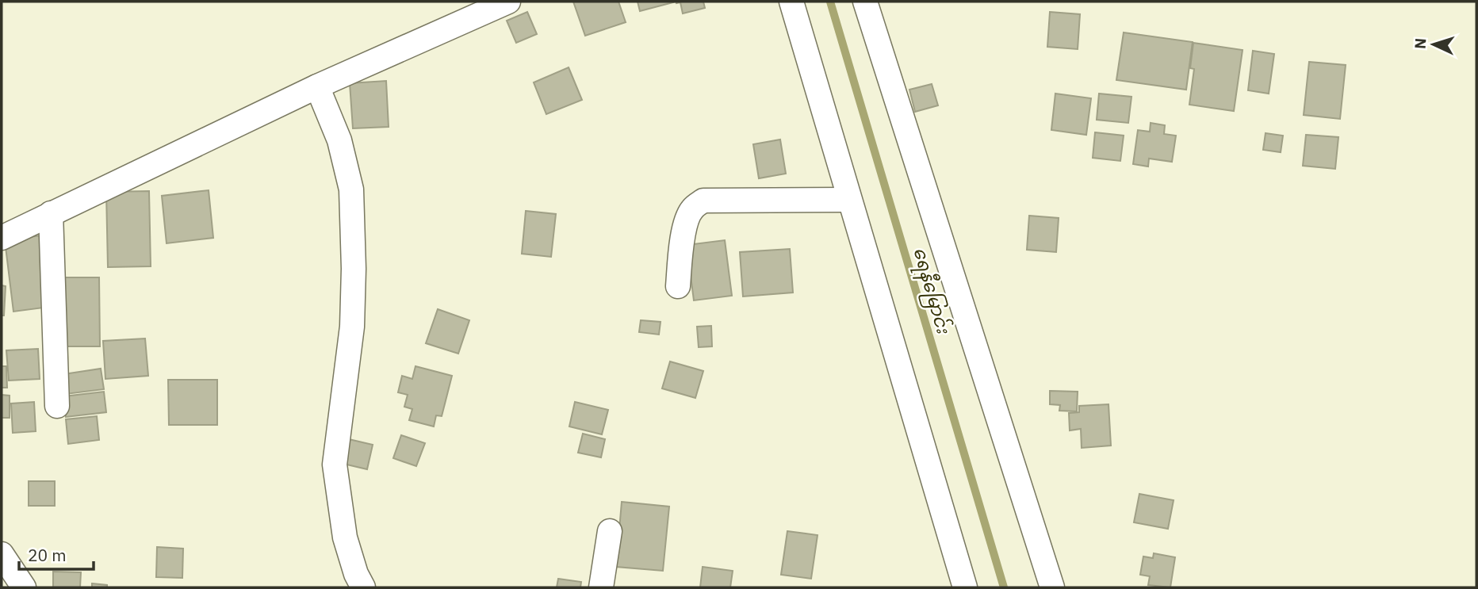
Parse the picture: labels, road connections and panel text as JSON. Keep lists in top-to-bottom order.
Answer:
{
  "water": ["ရေနီမြောင်း"],
  "scale_bar": "20 m",
  "north": "left"
}
